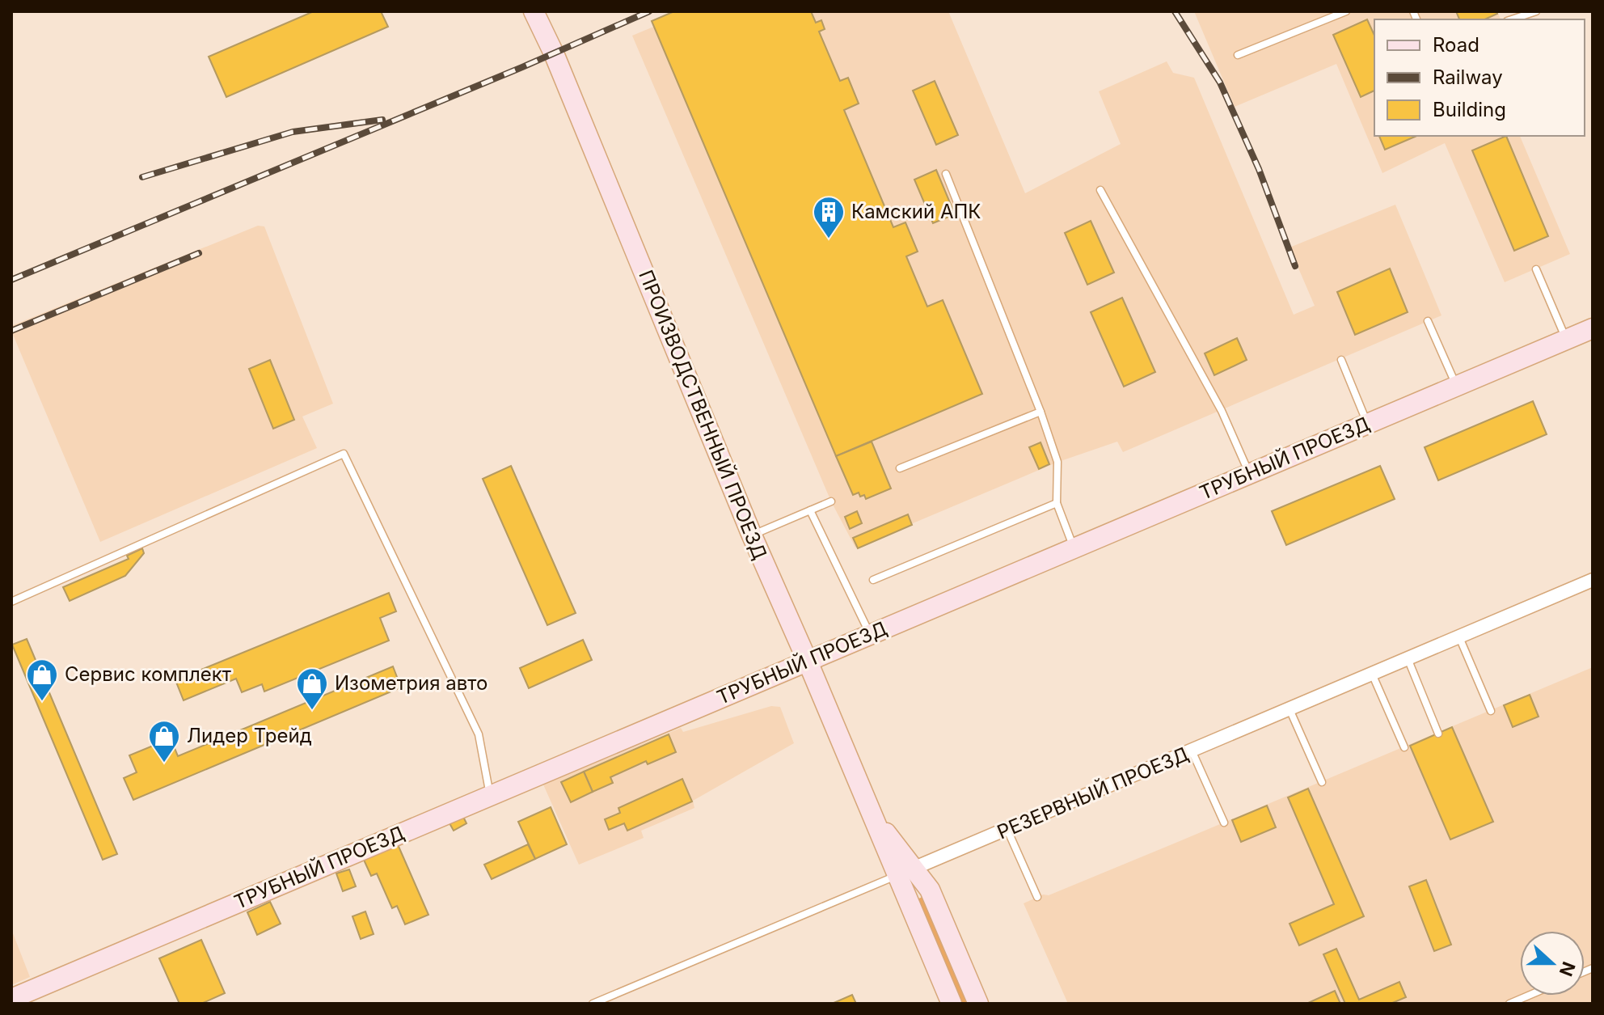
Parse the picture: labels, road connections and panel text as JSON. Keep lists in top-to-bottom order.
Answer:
{
  "streets": {
    "street": ["ПРОИЗВОДСТВЕННЫЙ ПРОЕЗД", "ТРУБНЫЙ ПРОЕЗД", "РЕЗЕРВНЫЙ ПРОЕЗД"]
  },
  "crossings": [
    ["ПРОИЗВОДСТВЕННЫЙ ПРОЕЗД", "ТРУБНЫЙ ПРОЕЗД"],
    ["ПРОИЗВОДСТВЕННЫЙ ПРОЕЗД", "РЕЗЕРВНЫЙ ПРОЕЗД"]
  ],
  "places": {
    "building": ["Камский АПК"],
    "shop": ["Сервис комплект", "Изометрия авто", "Лидер Трейд"]
  },
  "legend": ["Road", "Railway", "Building"],
  "north": "right"
}
